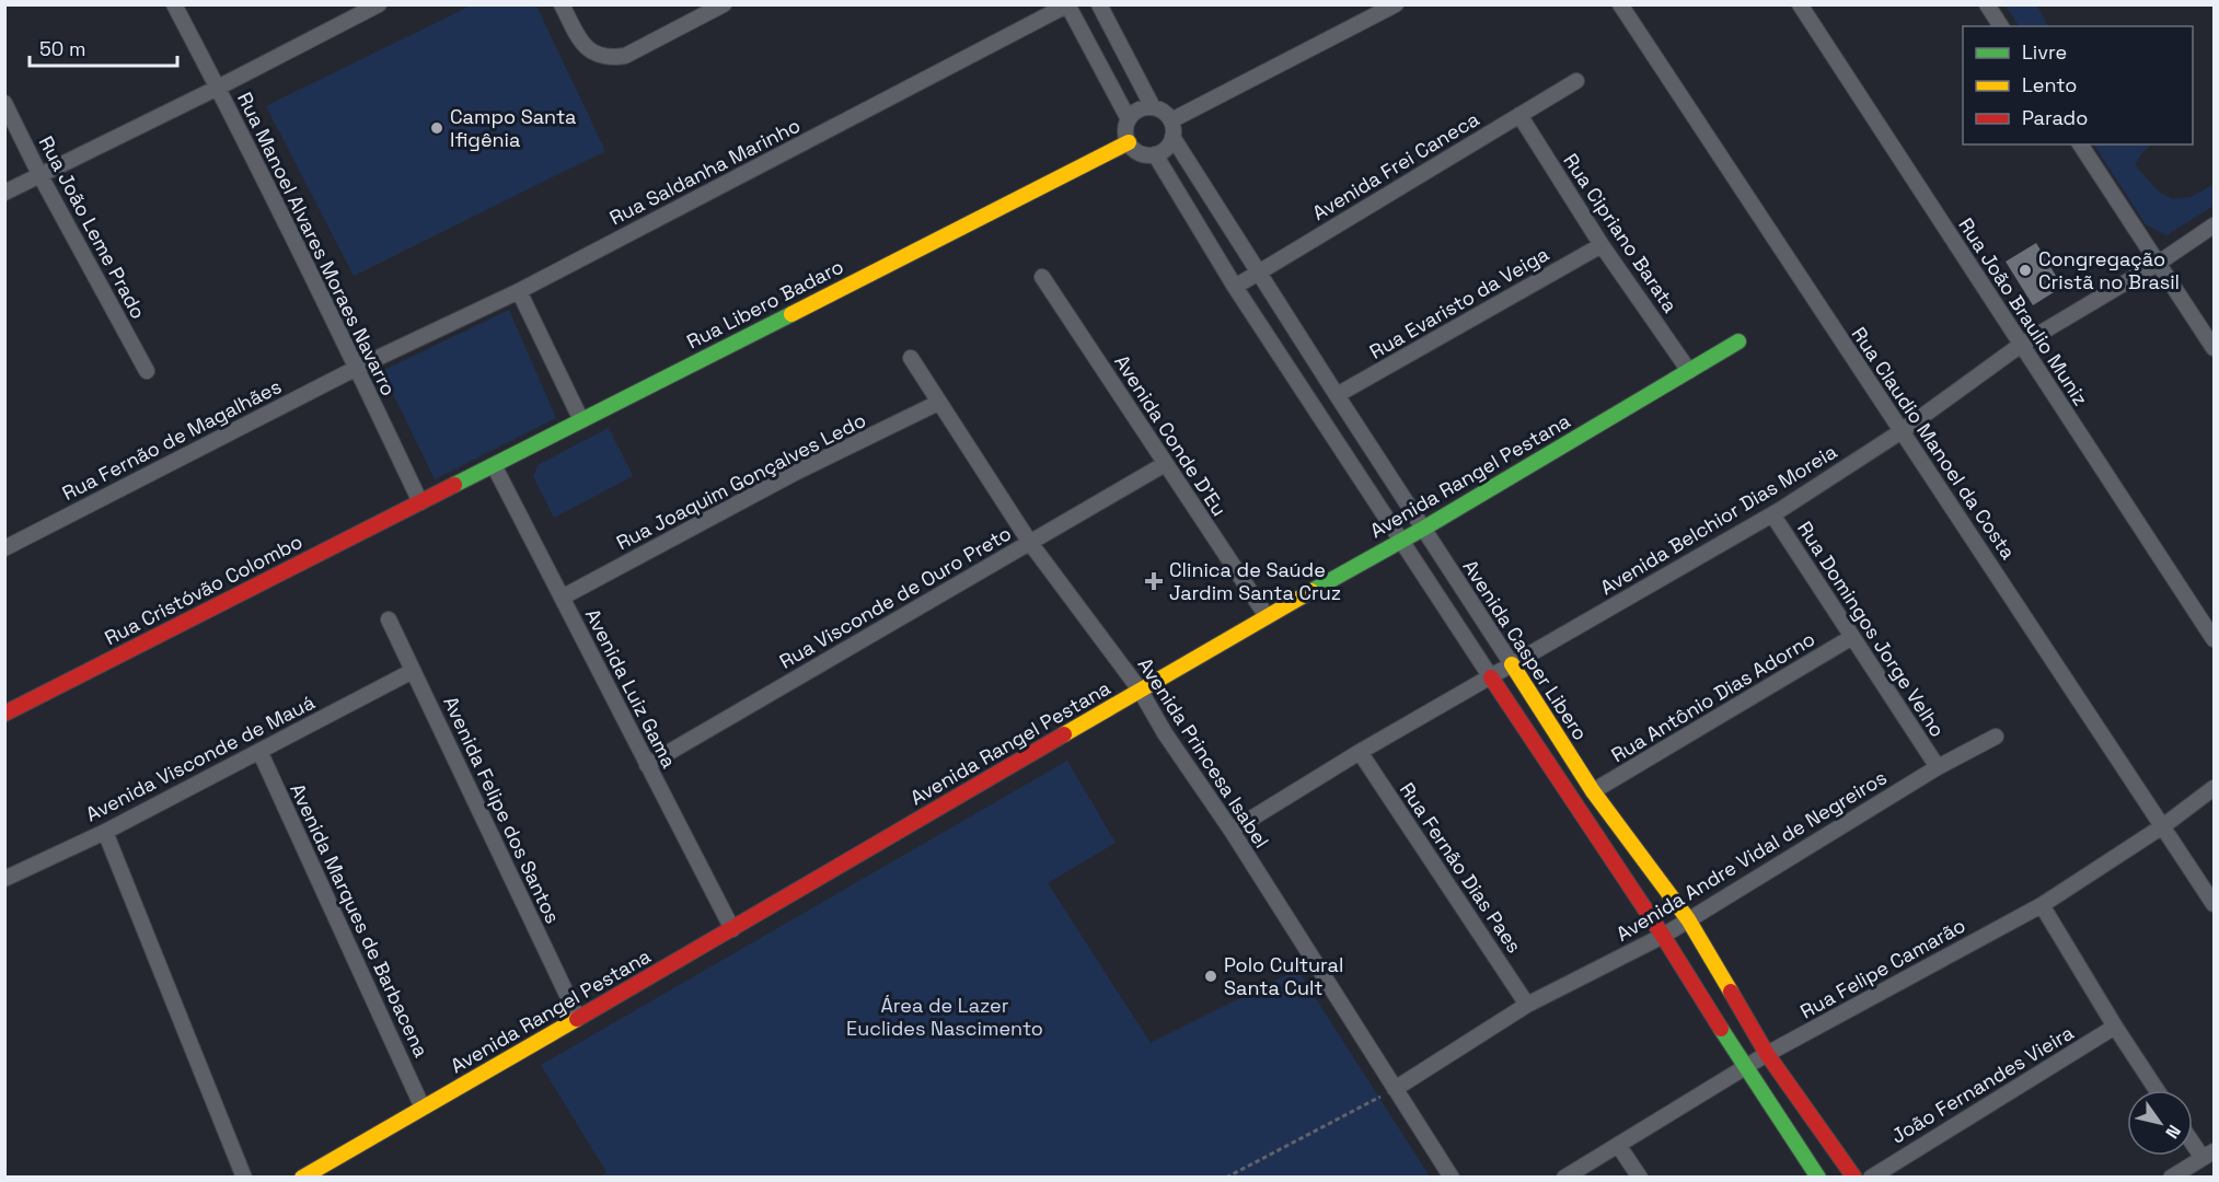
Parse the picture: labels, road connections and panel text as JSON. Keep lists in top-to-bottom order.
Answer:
{
  "streets": {
    "street": [
      "Avenida Frei Caneca",
      "Rua Saldanha Marinho",
      "Rua João Leme Prado",
      "Rua Cipriano Barata",
      "Rua Manoel Alvares Moraes Navarro",
      "Rua Evaristo da Veiga",
      "Rua Libero Badaro",
      "Rua João Braulio Muniz",
      "Avenida Conde D'Eu",
      "Rua Fernão de Magalhães",
      "Rua Claudio Manoel da Costa",
      "Avenida Rangel Pestana",
      "Rua Joaquim Gonçalves Ledo",
      "Avenida Belchior Dias Moreia",
      "Rua Cristóvão Colombo",
      "Rua Visconde de Ouro Preto",
      "Rua Domingos Jorge Velho",
      "Avenida Casper Libero",
      "Avenida Luiz Gama",
      "Rua Antônio Dias Adorno",
      "Avenida Princesa Isabel",
      "Avenida Visconde de Mauá",
      "Avenida Felipe dos Santos",
      "Avenida Andre Vidal de Negreiros",
      "Rua Fernão Dias Paes",
      "Avenida Marques de Barbacena",
      "Rua Felipe Camarão",
      "João Fernandes Vieira"
    ]
  },
  "crossings": [
    ["Avenida Frei Caneca", "Rua Cipriano Barata"],
    ["Avenida Frei Caneca", "Avenida Casper Libero"],
    ["Rua Saldanha Marinho", "Rua Manoel Alvares Moraes Navarro"],
    ["Rua Saldanha Marinho", "Rua Fernão de Magalhães"],
    ["Rua Cipriano Barata", "Rua Evaristo da Veiga"],
    ["Rua Cipriano Barata", "Avenida Rangel Pestana"],
    ["Rua Manoel Alvares Moraes Navarro", "Rua Libero Badaro"],
    ["Rua Manoel Alvares Moraes Navarro", "Rua Fernão de Magalhães"],
    ["Rua Manoel Alvares Moraes Navarro", "Rua Cristóvão Colombo"],
    ["Rua Evaristo da Veiga", "Avenida Casper Libero"],
    ["Rua Libero Badaro", "Rua Cristóvão Colombo"],
    ["Rua Libero Badaro", "Avenida Casper Libero"],
    ["Rua Libero Badaro", "Avenida Luiz Gama"],
    ["Rua João Braulio Muniz", "Avenida Belchior Dias Moreia"],
    ["Avenida Conde D'Eu", "Avenida Rangel Pestana"],
    ["Avenida Conde D'Eu", "Rua Visconde de Ouro Preto"],
    ["Rua Claudio Manoel da Costa", "Avenida Belchior Dias Moreia"],
    ["Rua Claudio Manoel da Costa", "Rua Felipe Camarão"],
    ["Avenida Rangel Pestana", "Avenida Casper Libero"],
    ["Avenida Rangel Pestana", "Avenida Luiz Gama"],
    ["Avenida Rangel Pestana", "Avenida Princesa Isabel"],
    ["Avenida Rangel Pestana", "Avenida Felipe dos Santos"],
    ["Avenida Rangel Pestana", "Avenida Marques de Barbacena"],
    ["Rua Joaquim Gonçalves Ledo", "Avenida Luiz Gama"],
    ["Rua Joaquim Gonçalves Ledo", "Avenida Princesa Isabel"],
    ["Avenida Belchior Dias Moreia", "Rua Domingos Jorge Velho"],
    ["Avenida Belchior Dias Moreia", "Avenida Casper Libero"],
    ["Avenida Belchior Dias Moreia", "Avenida Princesa Isabel"],
    ["Avenida Belchior Dias Moreia", "Rua Fernão Dias Paes"],
    ["Rua Visconde de Ouro Preto", "Avenida Luiz Gama"],
    ["Rua Visconde de Ouro Preto", "Avenida Princesa Isabel"],
    ["Rua Domingos Jorge Velho", "Rua Antônio Dias Adorno"],
    ["Rua Domingos Jorge Velho", "Avenida Andre Vidal de Negreiros"],
    ["Avenida Casper Libero", "Rua Antônio Dias Adorno"],
    ["Avenida Casper Libero", "Avenida Andre Vidal de Negreiros"],
    ["Avenida Casper Libero", "Rua Felipe Camarão"],
    ["Avenida Princesa Isabel", "Avenida Andre Vidal de Negreiros"],
    ["Avenida Visconde de Mauá", "Avenida Felipe dos Santos"],
    ["Avenida Visconde de Mauá", "Avenida Marques de Barbacena"],
    ["Avenida Andre Vidal de Negreiros", "Rua Fernão Dias Paes"]
  ],
  "parks": ["Área de Lazer Euclides Nascimento"],
  "places": {
    "other": ["Campo Santa Ifigênia", "Congregação Cristã no Brasil", "Polo Cultural Santa Cult"],
    "health": ["Clinica de Saúde Jardim Santa Cruz"]
  },
  "legend": ["Livre", "Lento", "Parado"],
  "scale_bar": "50 m",
  "north": "bottom right"
}
